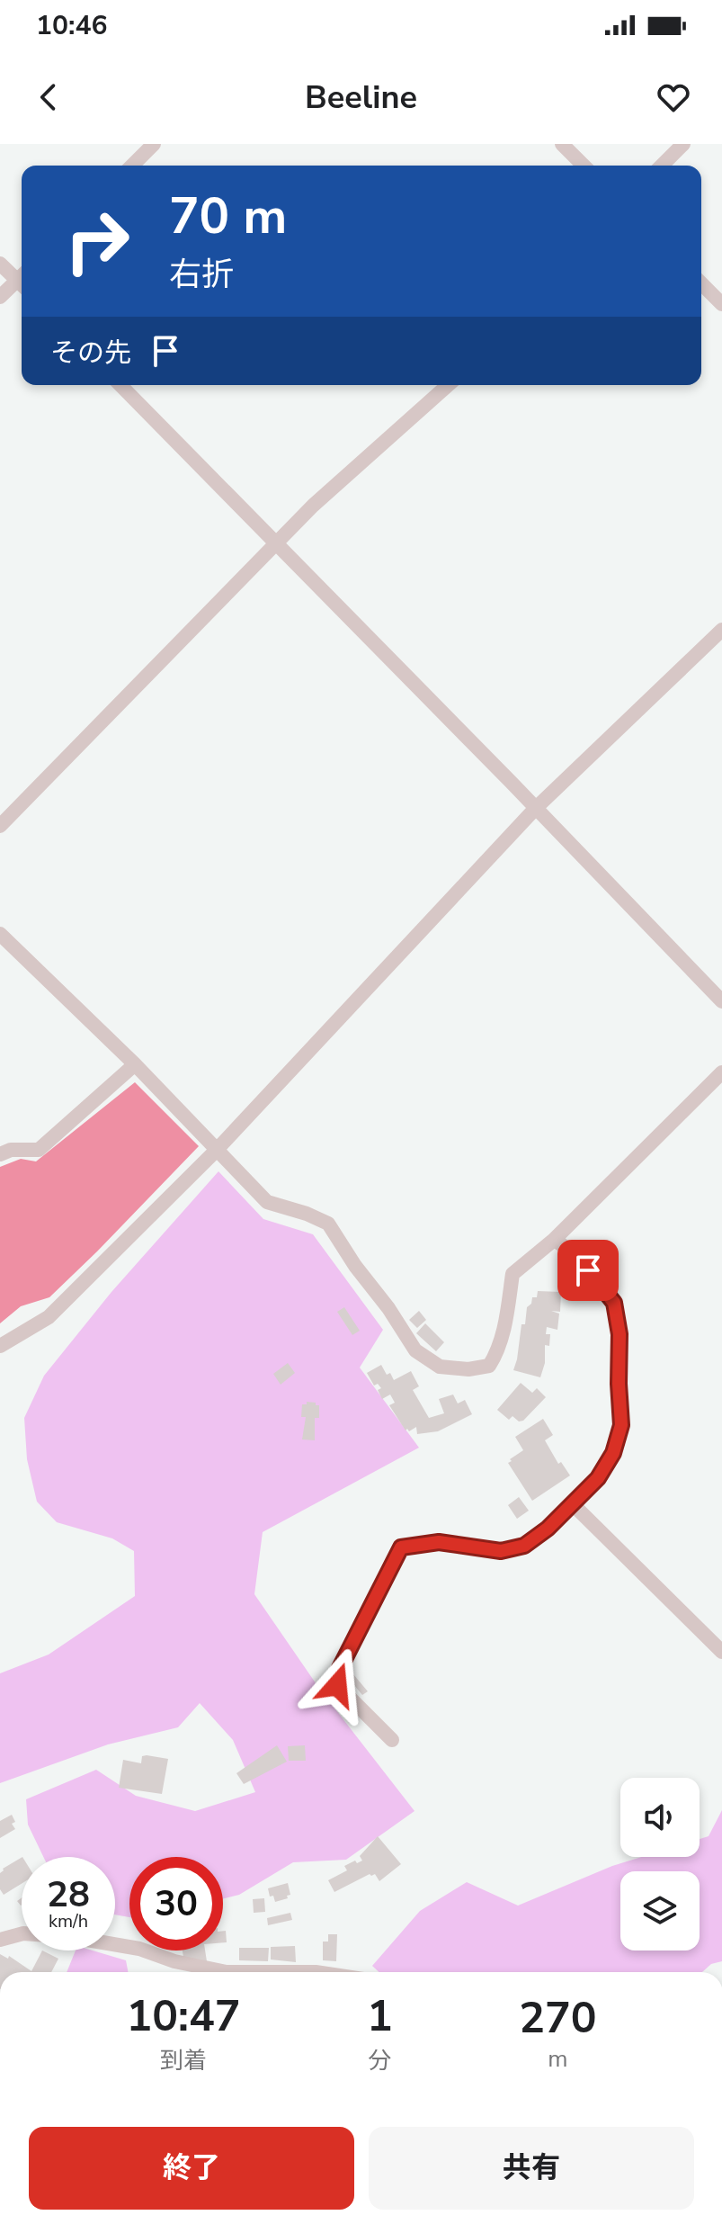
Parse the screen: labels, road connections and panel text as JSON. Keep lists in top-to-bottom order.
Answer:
{
  "page": {
    "status": "10:46",
    "header": "Beeline",
    "turn": ["70 m", "右折"],
    "then": "その先",
    "speed": "28 km/h",
    "limit": "30",
    "eta": [
      "10:47",
      "到着",
      "1",
      "分",
      "270",
      "m"
    ],
    "buttons": ["終了", "共有"]
  }
}
